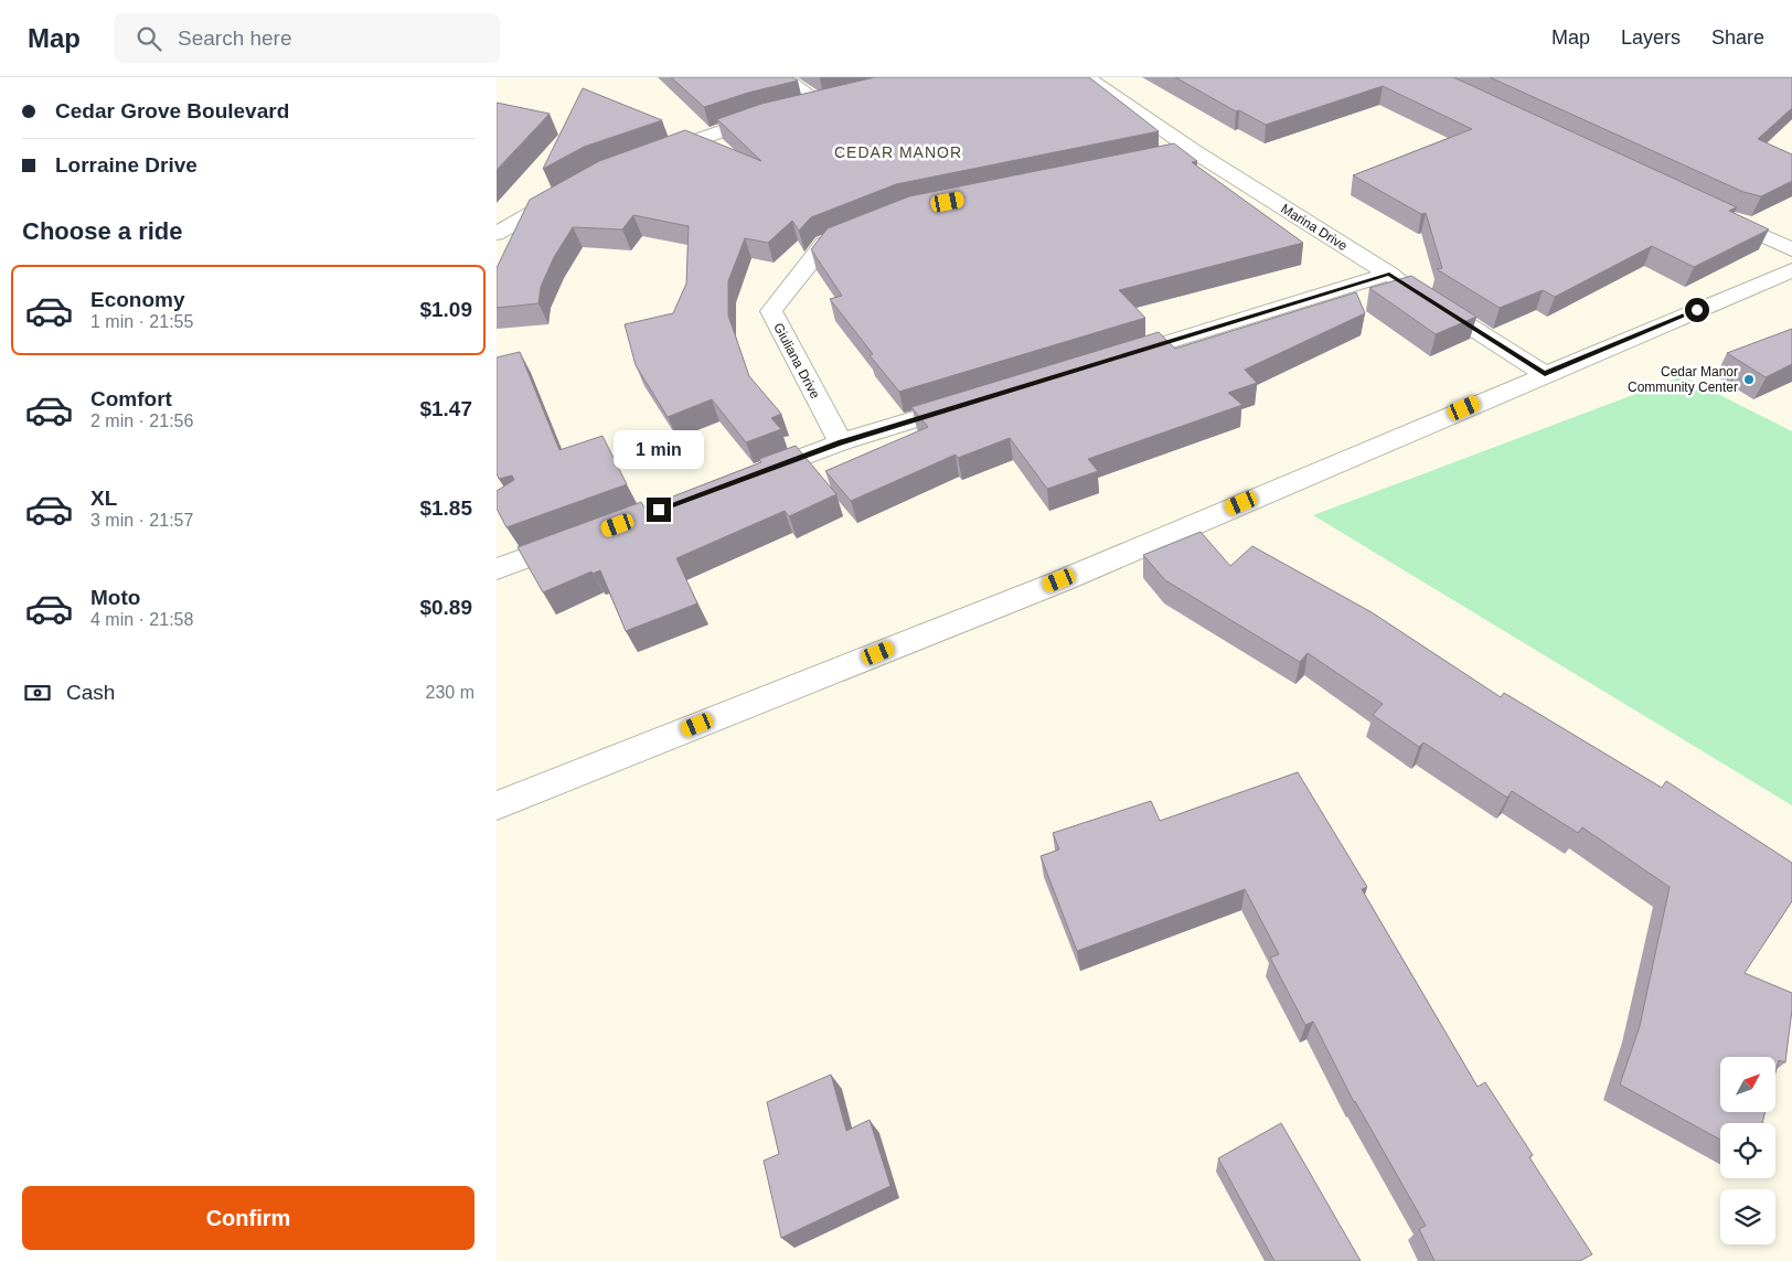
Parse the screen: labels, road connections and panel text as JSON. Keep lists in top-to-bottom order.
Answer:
{
  "streets": {
    "street": ["Marina Drive", "Giuliana Drive"]
  },
  "districts": ["CEDAR MANOR"],
  "places": ["Cedar Manor Community Center"],
  "north": "top right",
  "page": {
    "header": "Map",
    "search": "Search here",
    "nav": ["Map", "Layers", "Share"],
    "banner": ["Cedar Grove Boulevard", "Lorraine Drive"],
    "heading": "Choose a ride",
    "list": [
      {
        "name": "Economy",
        "note": "1 min · 21:55",
        "value": "$1.09"
      },
      {
        "name": "Comfort",
        "note": "2 min · 21:56",
        "value": "$1.47"
      },
      {
        "name": "XL",
        "note": "3 min · 21:57",
        "value": "$1.85"
      },
      {
        "name": "Moto",
        "note": "4 min · 21:58",
        "value": "$0.89"
      }
    ],
    "bubble": "1 min",
    "pay": ["Cash", "230 m"],
    "buttons": "Confirm"
  }
}
